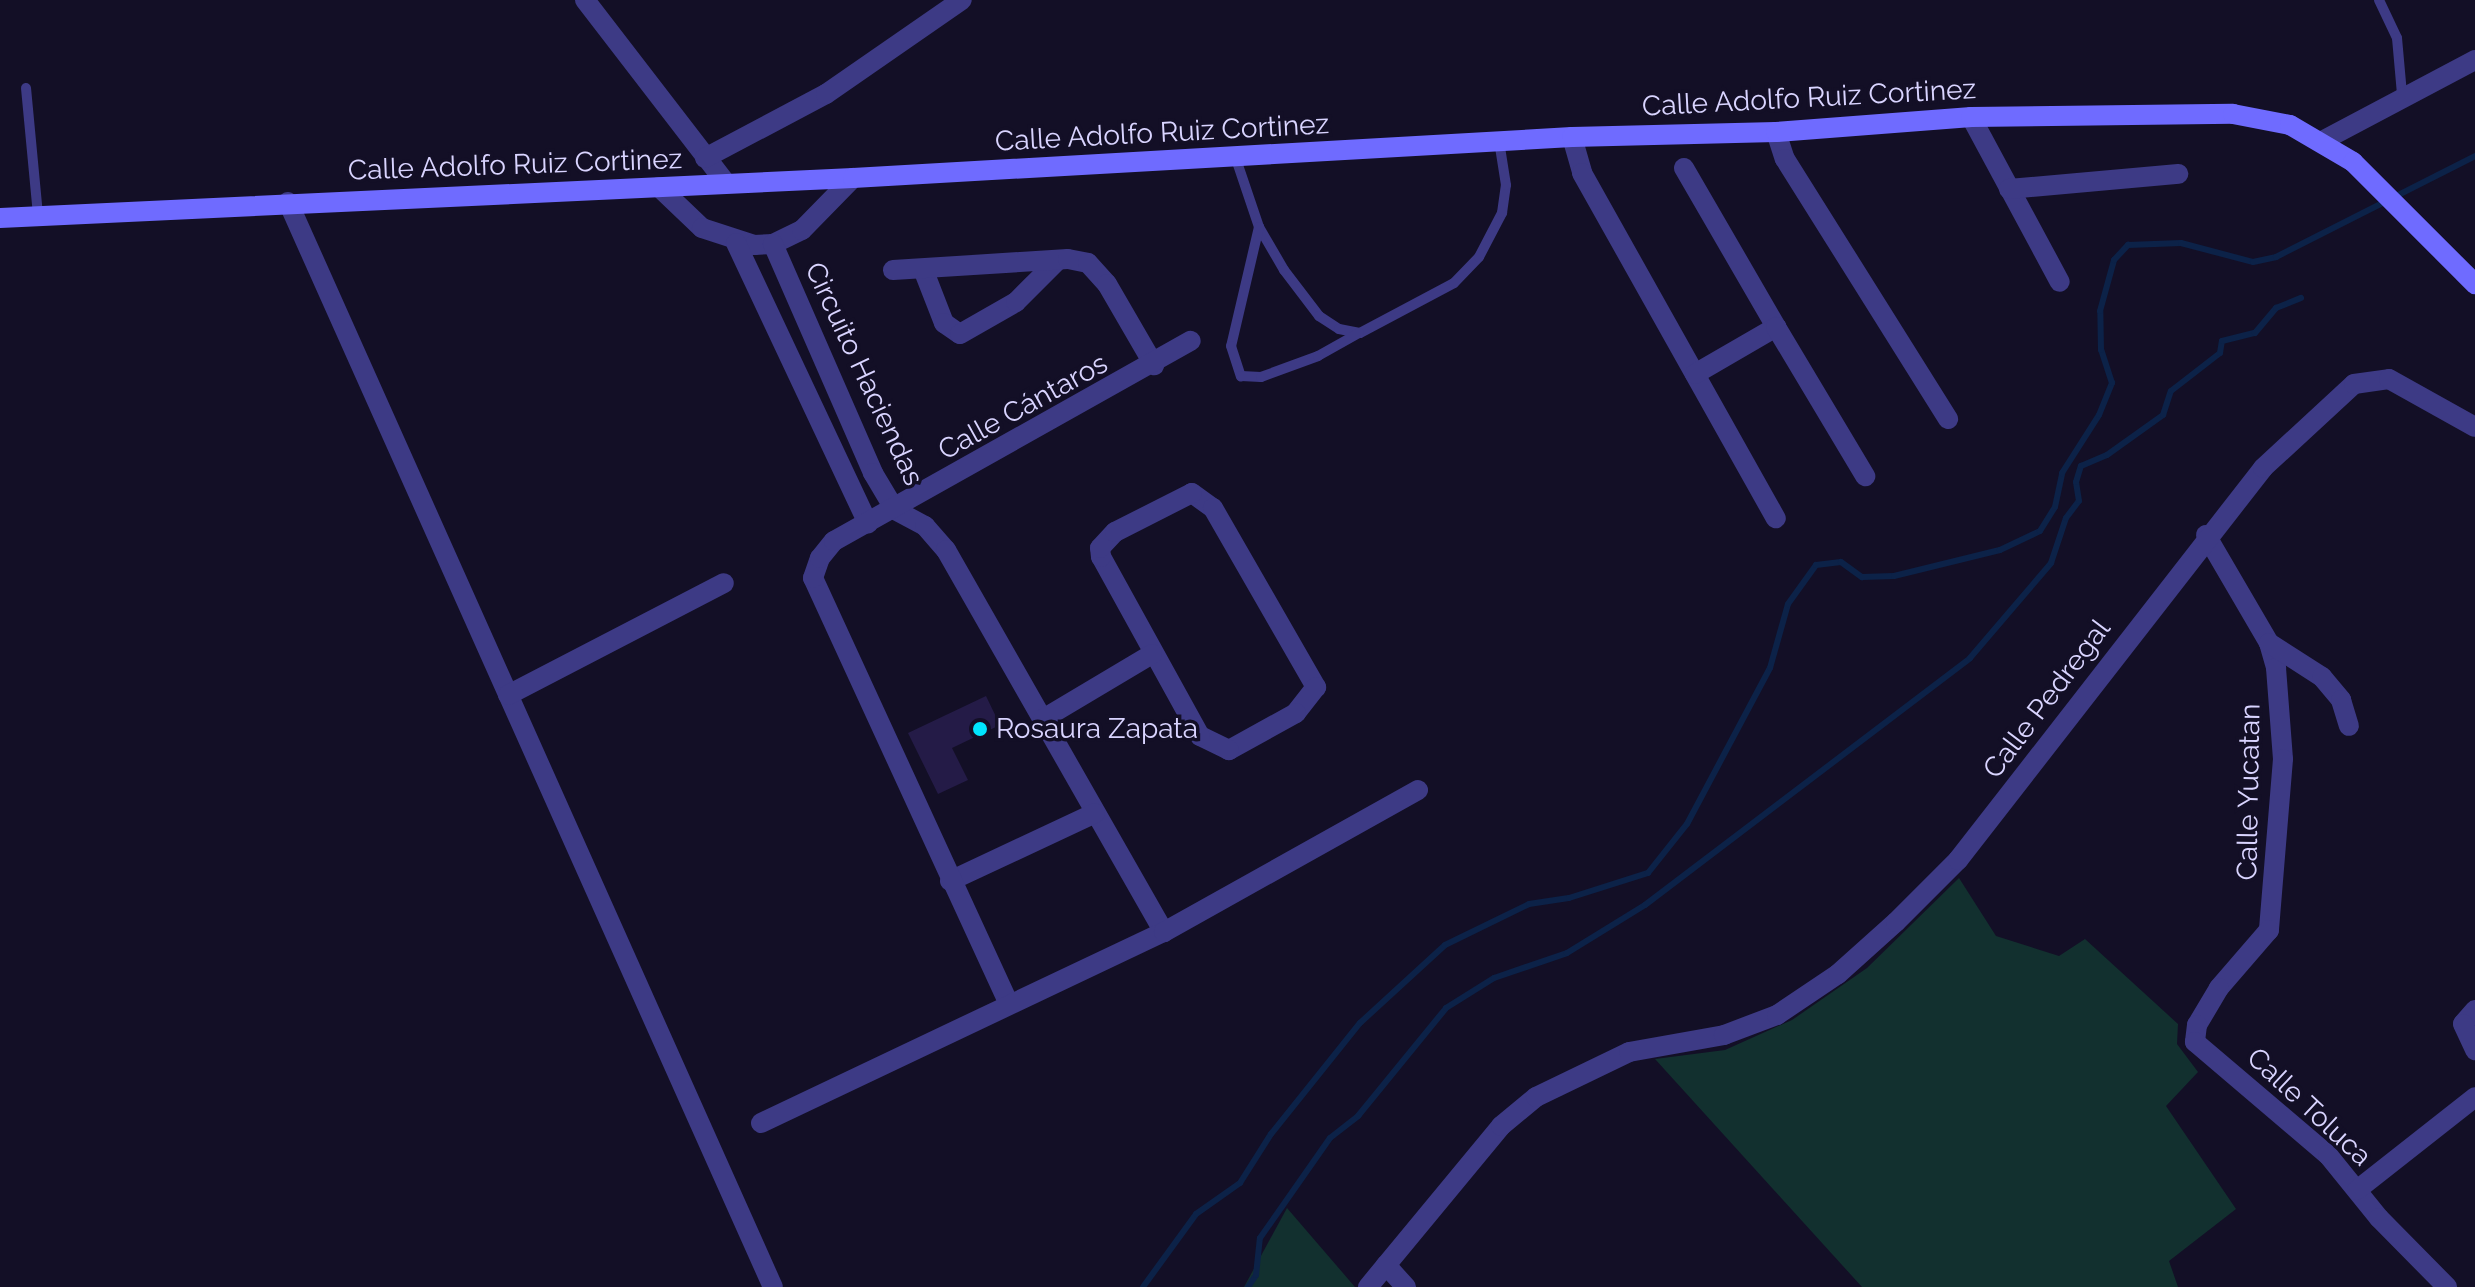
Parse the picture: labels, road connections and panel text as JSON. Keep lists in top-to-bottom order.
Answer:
{
  "streets": {
    "main road": ["Calle Adolfo Ruiz Cortinez"],
    "street": [
      "Circuito Haciendas",
      "Calle Cántaros",
      "Calle Pedregal",
      "Calle Yucatan",
      "Calle Toluca"
    ]
  },
  "crossings": [
    ["Circuito Haciendas", "Calle Cántaros"],
    ["Calle Pedregal", "Calle Yucatan"],
    ["Calle Yucatan", "Calle Toluca"]
  ],
  "places": ["Rosaura Zapata"]
}
